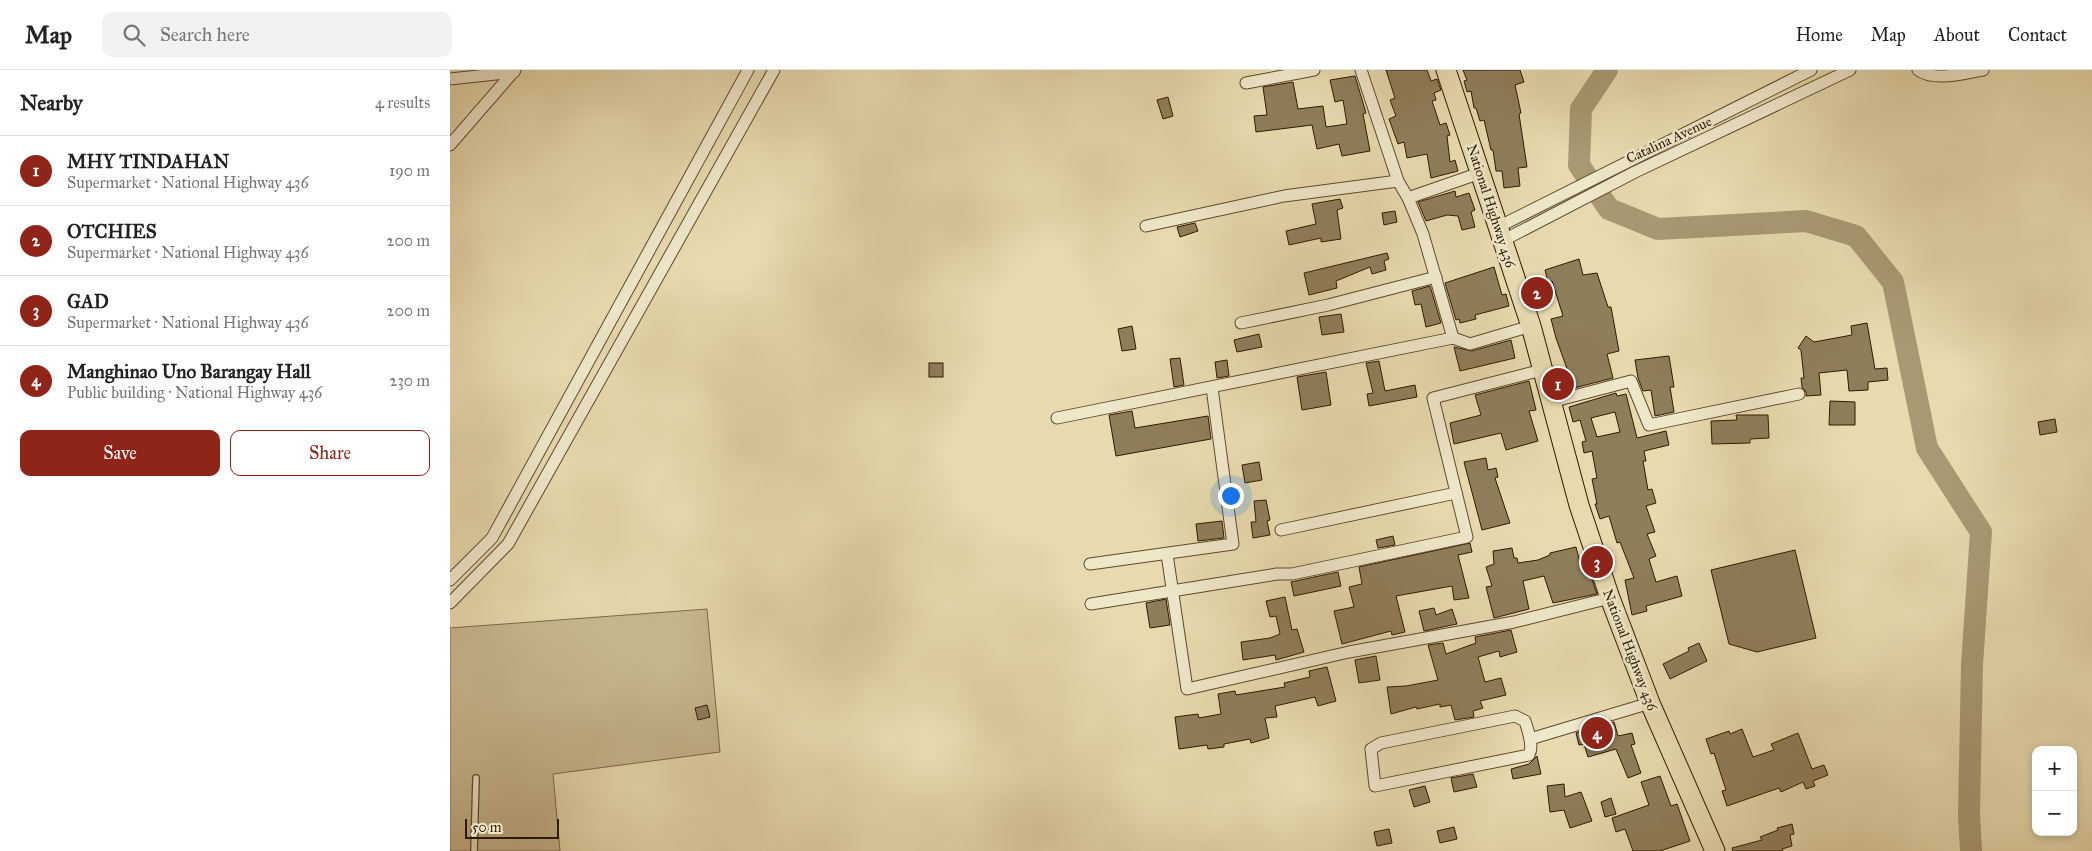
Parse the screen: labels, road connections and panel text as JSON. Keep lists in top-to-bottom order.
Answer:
{
  "streets": {
    "main road": ["National Highway 436"],
    "street": ["Catalina Avenue"]
  },
  "crossings": [
    ["Catalina Avenue", "National Highway 436"]
  ],
  "scale_bar": "50 m",
  "page": {
    "header": "Map",
    "search": "Search here",
    "nav": [
      "Home",
      "Map",
      "About",
      "Contact"
    ],
    "heading": ["Nearby", "4 results"],
    "list": [
      {
        "mark": "1",
        "name": "MHY TINDAHAN",
        "note": "Supermarket · National Highway 436",
        "value": "190 m"
      },
      {
        "mark": "2",
        "name": "OTCHIES",
        "note": "Supermarket · National Highway 436",
        "value": "200 m"
      },
      {
        "mark": "3",
        "name": "GAD",
        "note": "Supermarket · National Highway 436",
        "value": "200 m"
      },
      {
        "mark": "4",
        "name": "Manghinao Uno Barangay Hall",
        "note": "Public building · National Highway 436",
        "value": "230 m"
      }
    ],
    "pins": [
      "2",
      "1",
      "3",
      "4"
    ],
    "buttons": ["Save", "Share"],
    "map_buttons": ["+", "−"],
    "scale": "50 m"
  }
}
